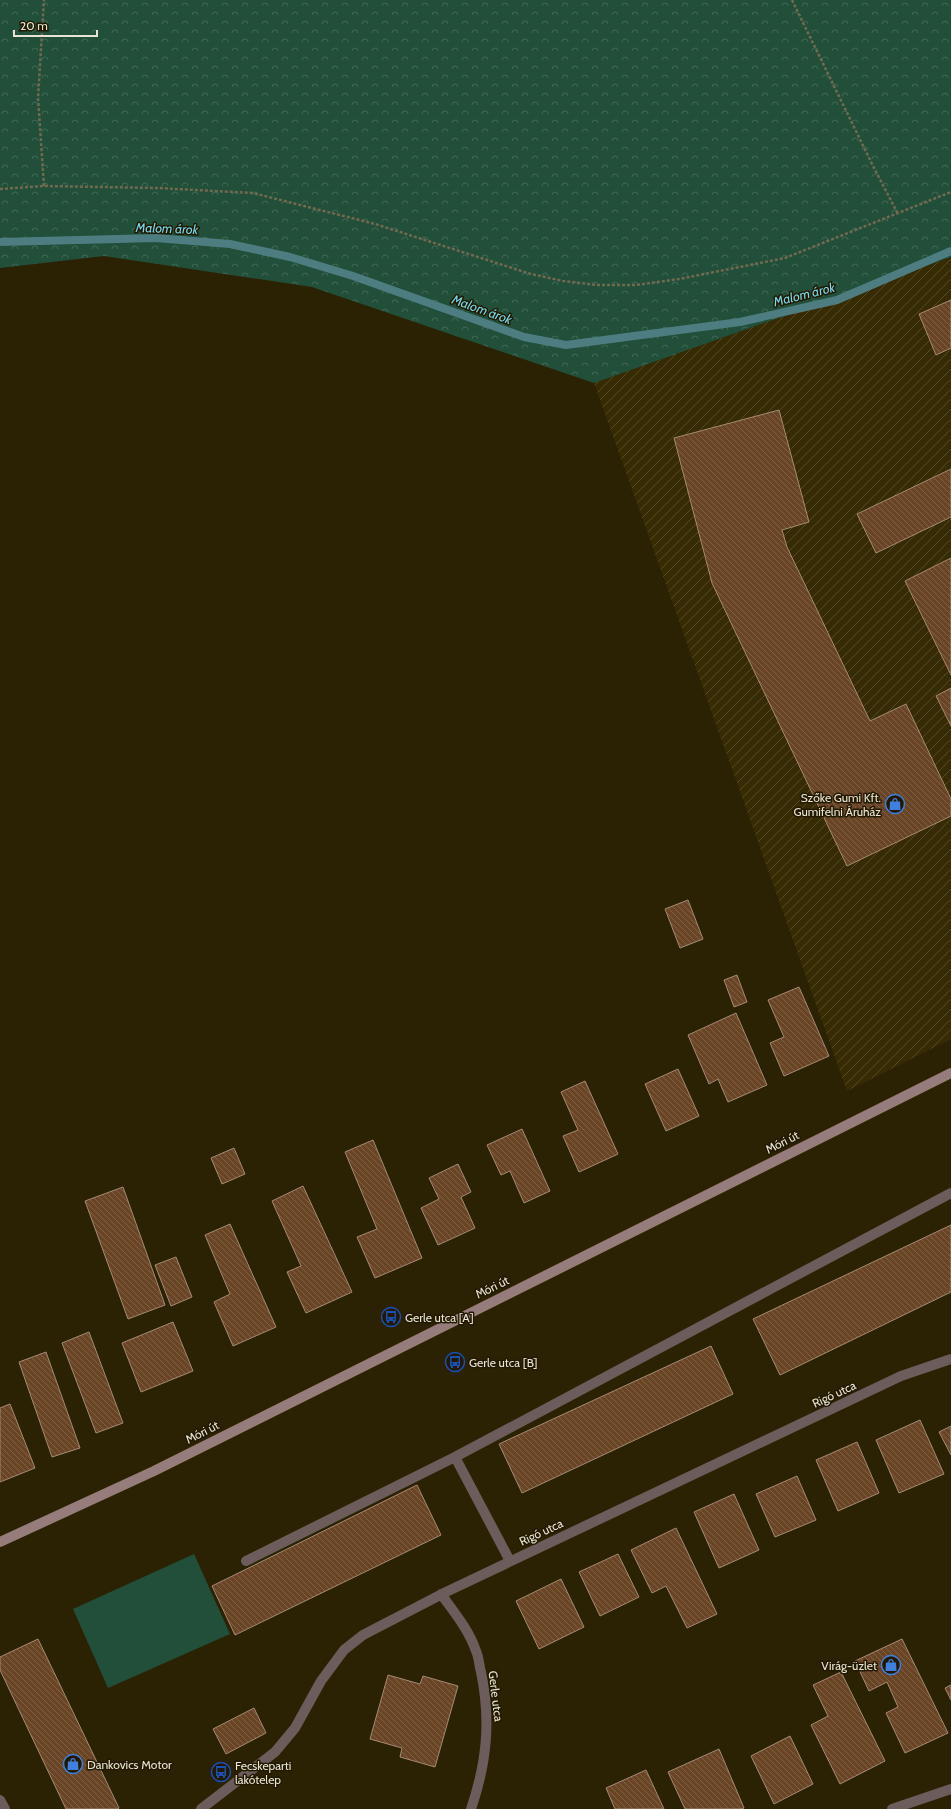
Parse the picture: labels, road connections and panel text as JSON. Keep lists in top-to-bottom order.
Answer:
{
  "streets": {
    "main road": ["Móri út"],
    "street": ["Rigó utca", "Gerle utca"]
  },
  "crossings": [
    ["Rigó utca", "Gerle utca"]
  ],
  "water": ["Malom árok"],
  "places": {
    "shop": ["Szőke Gumi Kft. Gumifelni Áruház", "Virág-üzlet", "Dankovics Motor"],
    "bus stop": ["Gerle utca [A]", "Gerle utca [B]", "Fecskeparti lakótelep"]
  },
  "scale_bar": "20 m"
}
